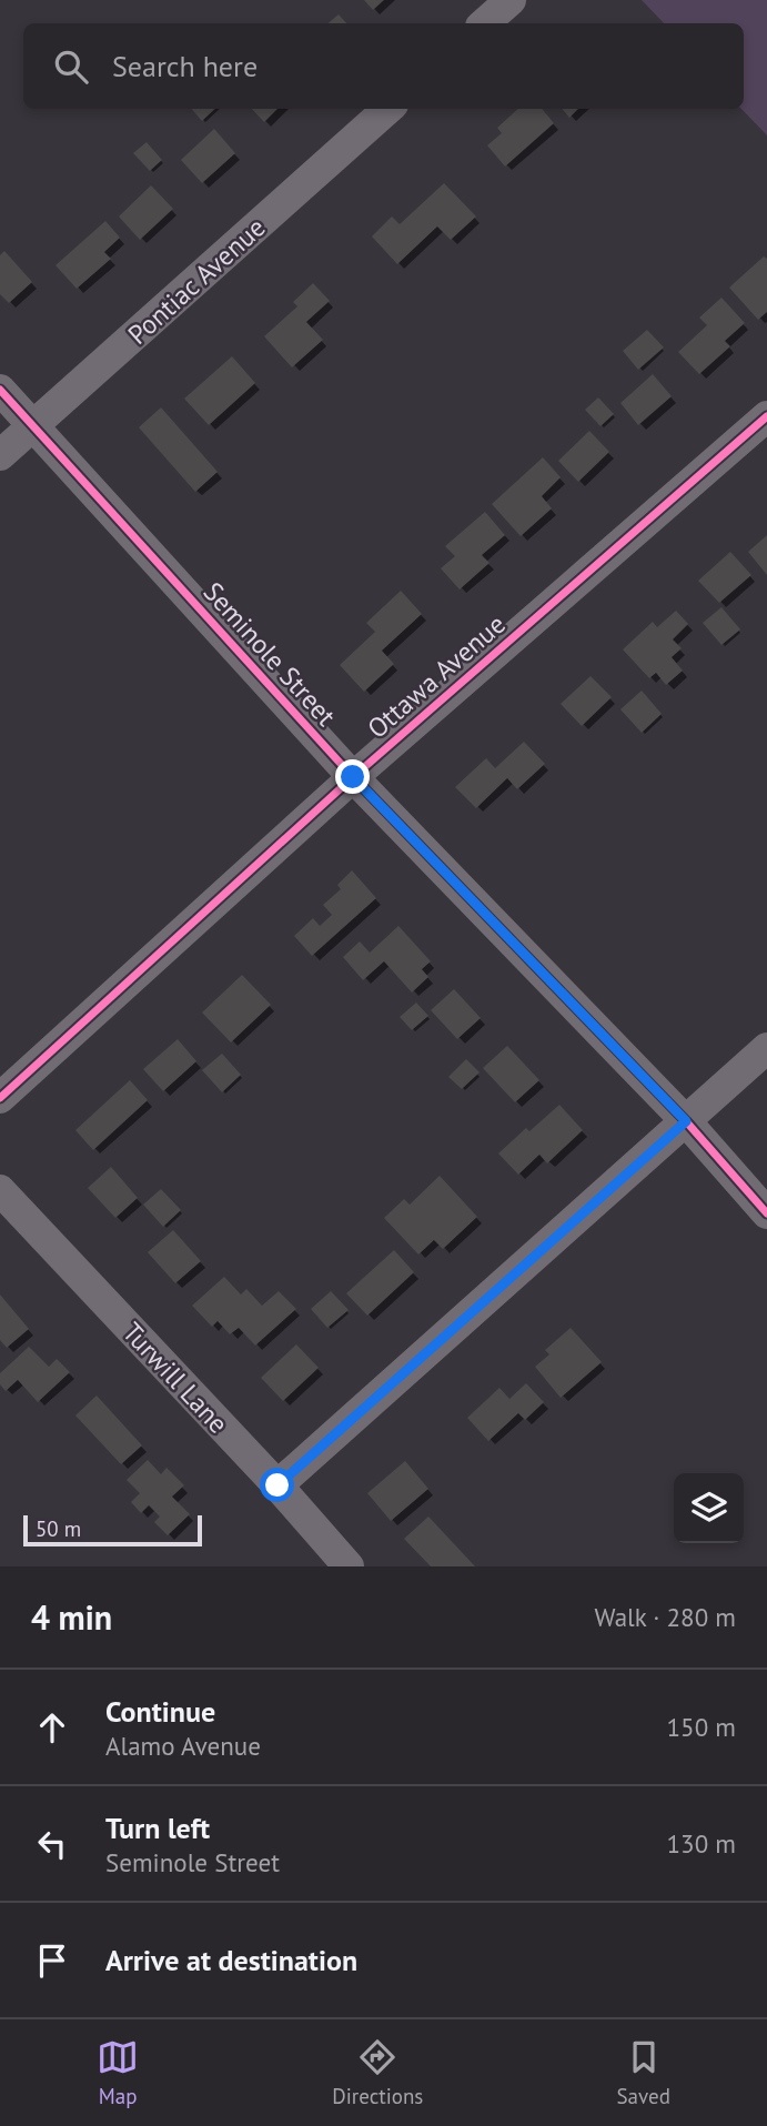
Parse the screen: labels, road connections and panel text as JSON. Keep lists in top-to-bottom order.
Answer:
{
  "streets": {
    "street": [
      "Pontiac Avenue",
      "Seminole Street",
      "Ottawa Avenue",
      "Turwill Lane"
    ]
  },
  "crossings": [
    ["Pontiac Avenue", "Seminole Street"],
    ["Seminole Street", "Ottawa Avenue"]
  ],
  "scale_bar": "50 m",
  "page": {
    "search": "Search here",
    "scale": "50 m",
    "heading": ["4 min", "Walk · 280 m"],
    "list": [
      ["Continue", "Alamo Avenue", "150 m"],
      ["Turn left", "Seminole Street", "130 m"],
      "Arrive at destination"
    ],
    "nav": ["Map", "Directions", "Saved"]
  }
}
